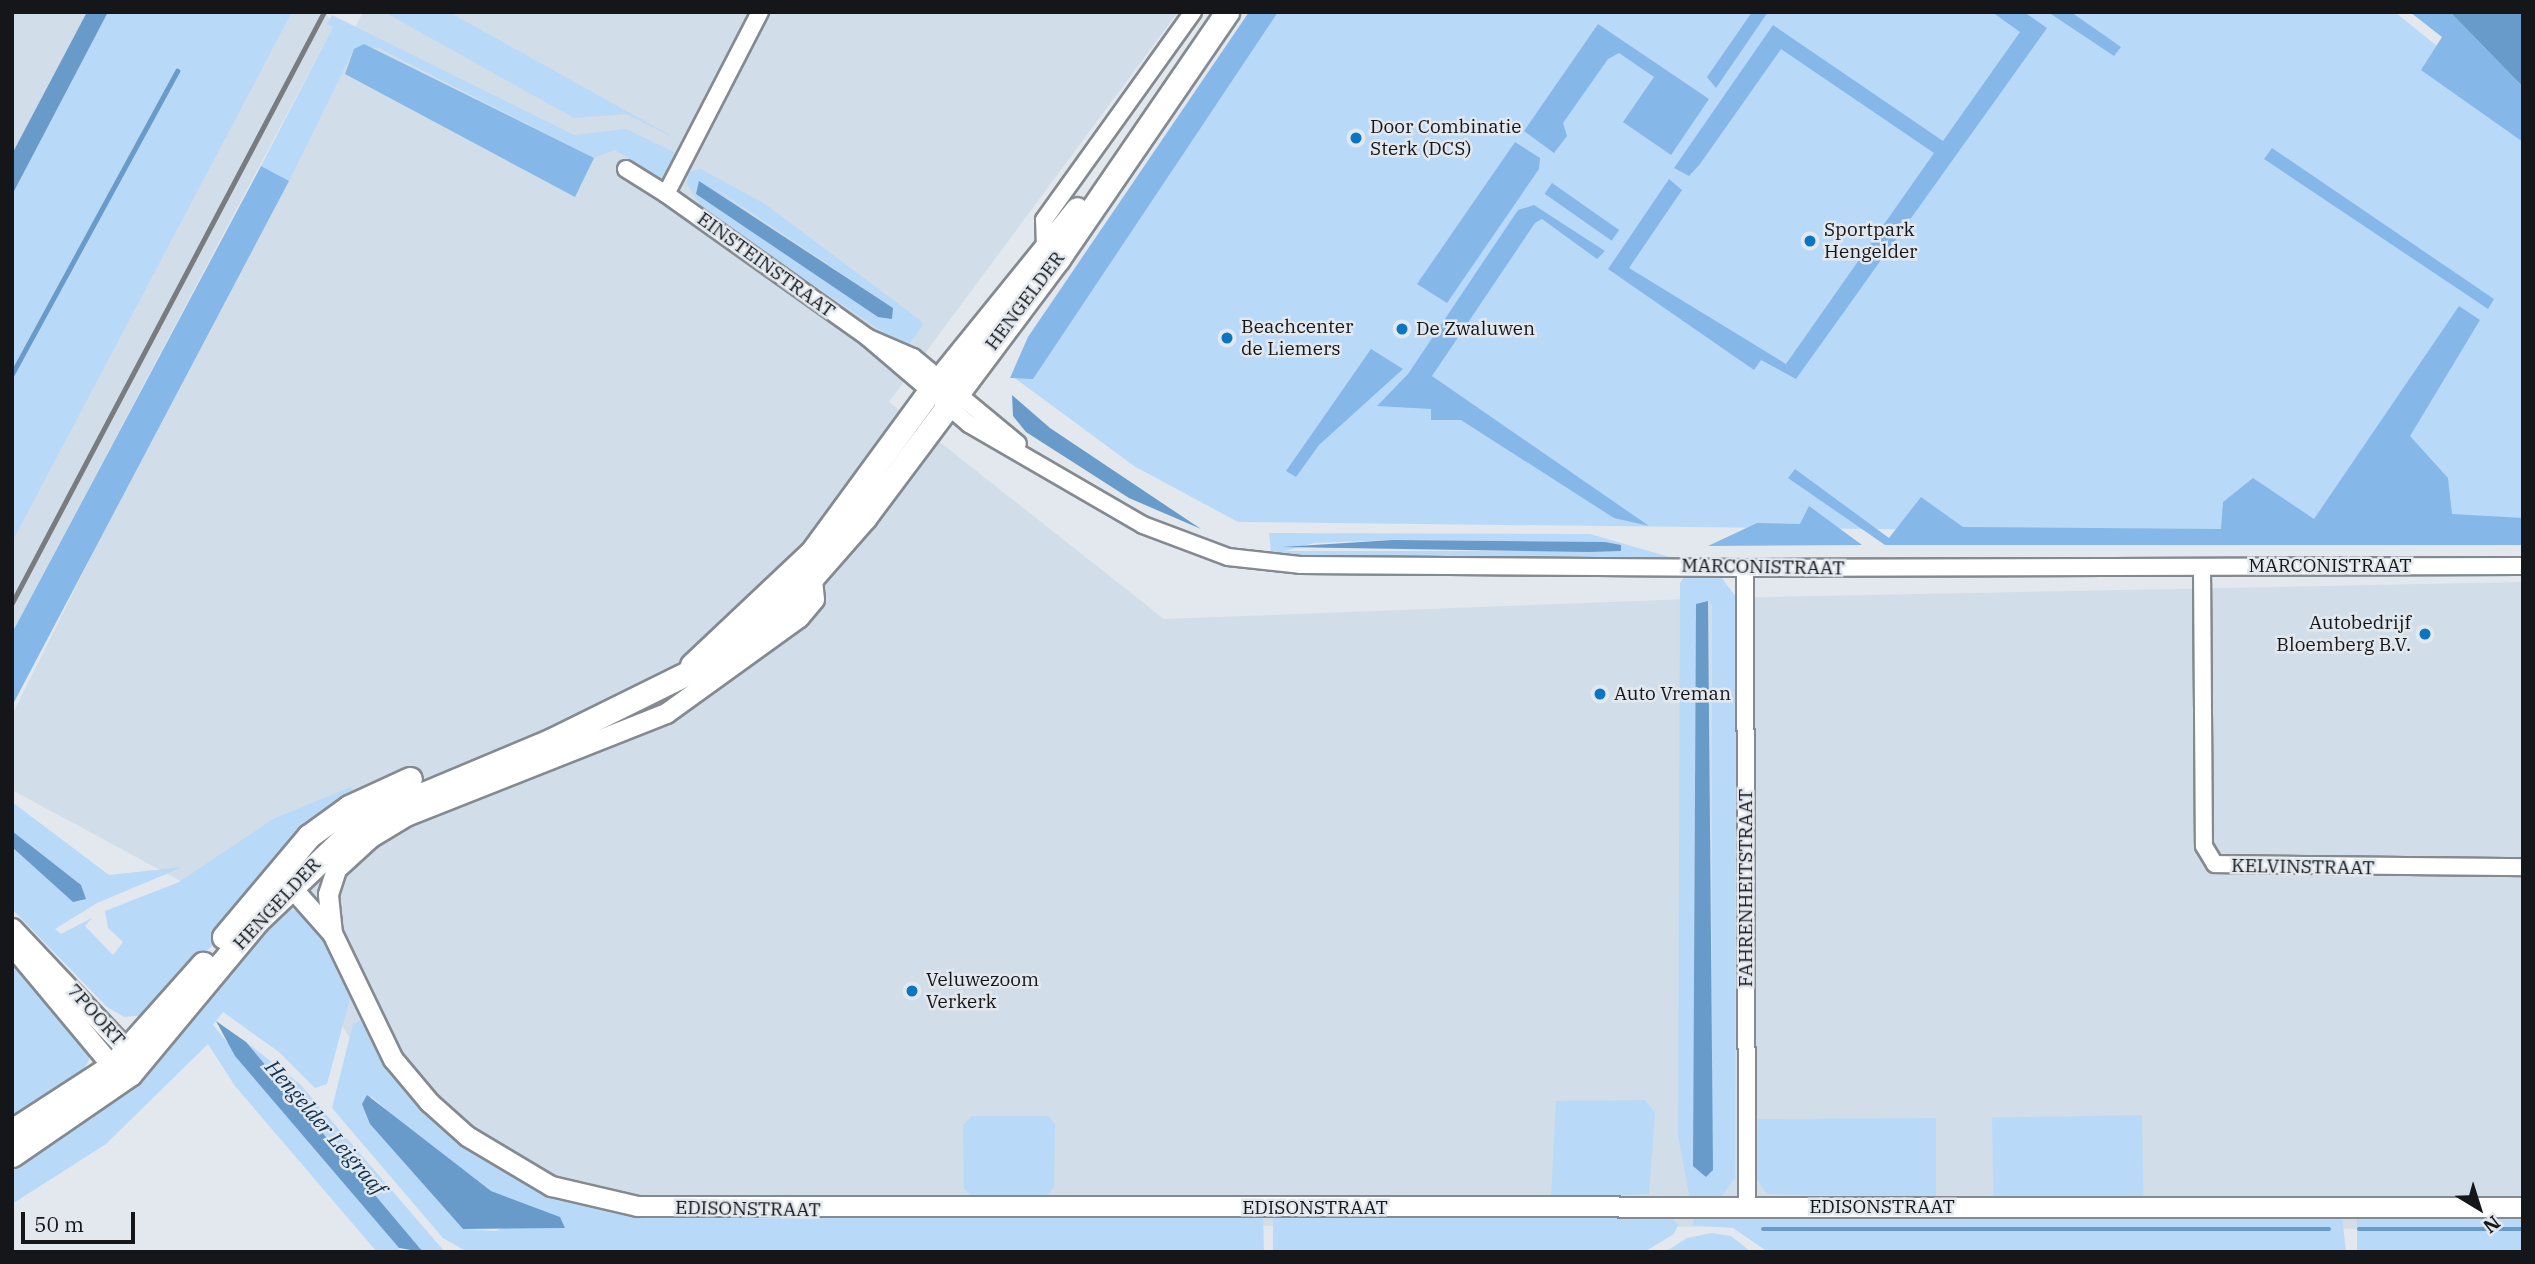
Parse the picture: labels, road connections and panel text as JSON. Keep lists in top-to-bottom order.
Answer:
{
  "streets": {
    "main road": ["HENGELDER"],
    "street": [
      "EINSTEINSTRAAT",
      "MARCONISTRAAT",
      "KELVINSTRAAT",
      "FAHRENHEITSTRAAT",
      "7POORT",
      "EDISONSTRAAT"
    ]
  },
  "crossings": [
    ["EINSTEINSTRAAT", "HENGELDER"],
    ["EINSTEINSTRAAT", "MARCONISTRAAT"],
    ["HENGELDER", "MARCONISTRAAT"],
    ["HENGELDER", "7POORT"],
    ["HENGELDER", "EDISONSTRAAT"],
    ["MARCONISTRAAT", "KELVINSTRAAT"],
    ["MARCONISTRAAT", "FAHRENHEITSTRAAT"],
    ["FAHRENHEITSTRAAT", "EDISONSTRAAT"]
  ],
  "water": ["Hengelder Leigraaf"],
  "places": [
    "Door Combinatie Sterk (DCS)",
    "Sportpark Hengelder",
    "De Zwaluwen",
    "Beachcenter de Liemers",
    "Autobedrijf Bloemberg B.V.",
    "Auto Vreman",
    "Veluwezoom Verkerk"
  ],
  "scale_bar": "50 m",
  "north": "bottom right"
}
